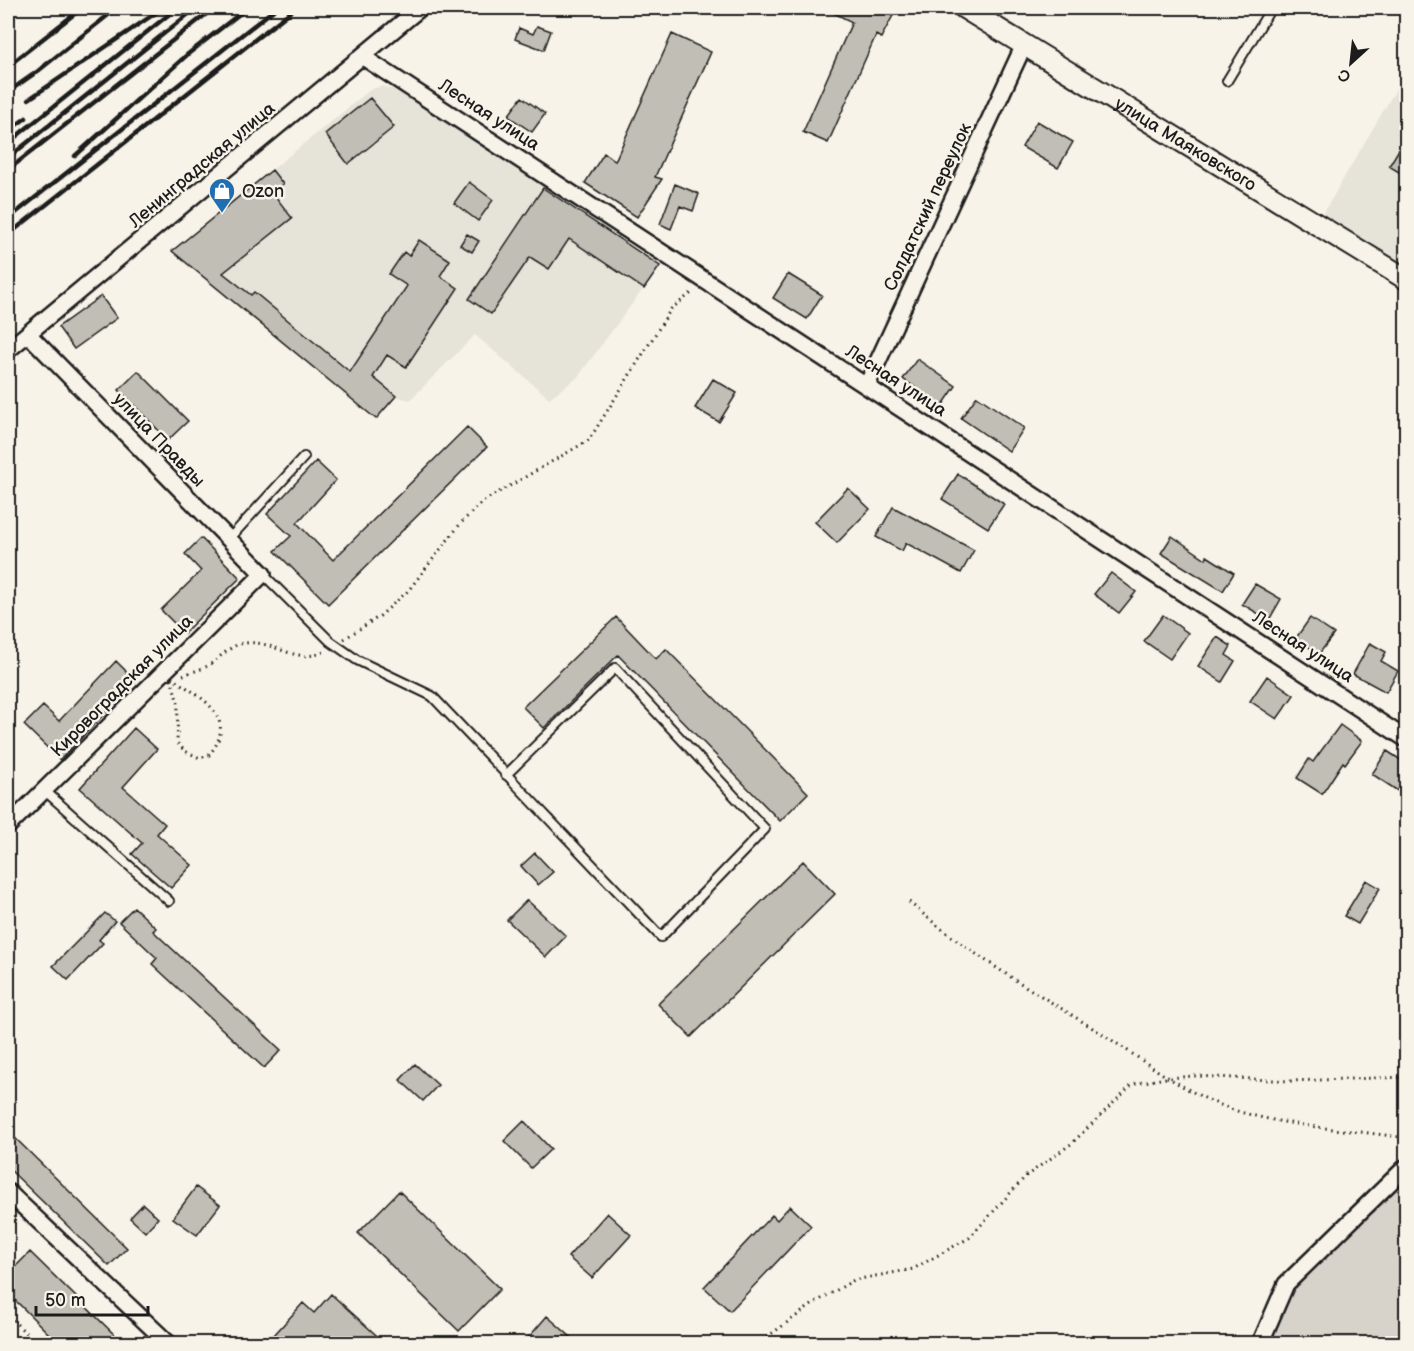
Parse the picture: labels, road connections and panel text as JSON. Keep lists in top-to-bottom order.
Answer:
{
  "streets": {
    "street": [
      "Лесная улица",
      "улица Маяковского",
      "Ленинградская улица",
      "Солдатский переулок",
      "улица Правды",
      "Кировоградская улица"
    ]
  },
  "crossings": [
    ["Лесная улица", "Ленинградская улица"],
    ["Лесная улица", "Солдатский переулок"],
    ["улица Маяковского", "Солдатский переулок"],
    ["Ленинградская улица", "улица Правды"],
    ["улица Правды", "Кировоградская улица"]
  ],
  "places": {
    "shop": ["Ozon"]
  },
  "scale_bar": "50 m",
  "north": "bottom left"
}
